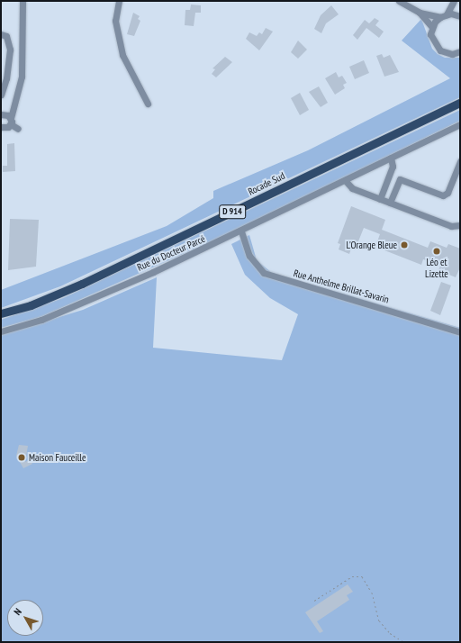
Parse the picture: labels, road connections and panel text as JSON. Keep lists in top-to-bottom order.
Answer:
{
  "streets": {
    "main road": ["Rocade Sud", "D 914"],
    "street": ["Rue du Docteur Parcé", "Rue Anthelme Brillat-Savarin"]
  },
  "crossings": [
    ["Rue du Docteur Parcé", "Rue Anthelme Brillat-Savarin"]
  ],
  "places": ["L'Orange Bleue", "Léo et Lizette", "Maison Fauceille"],
  "north": "top left"
}
